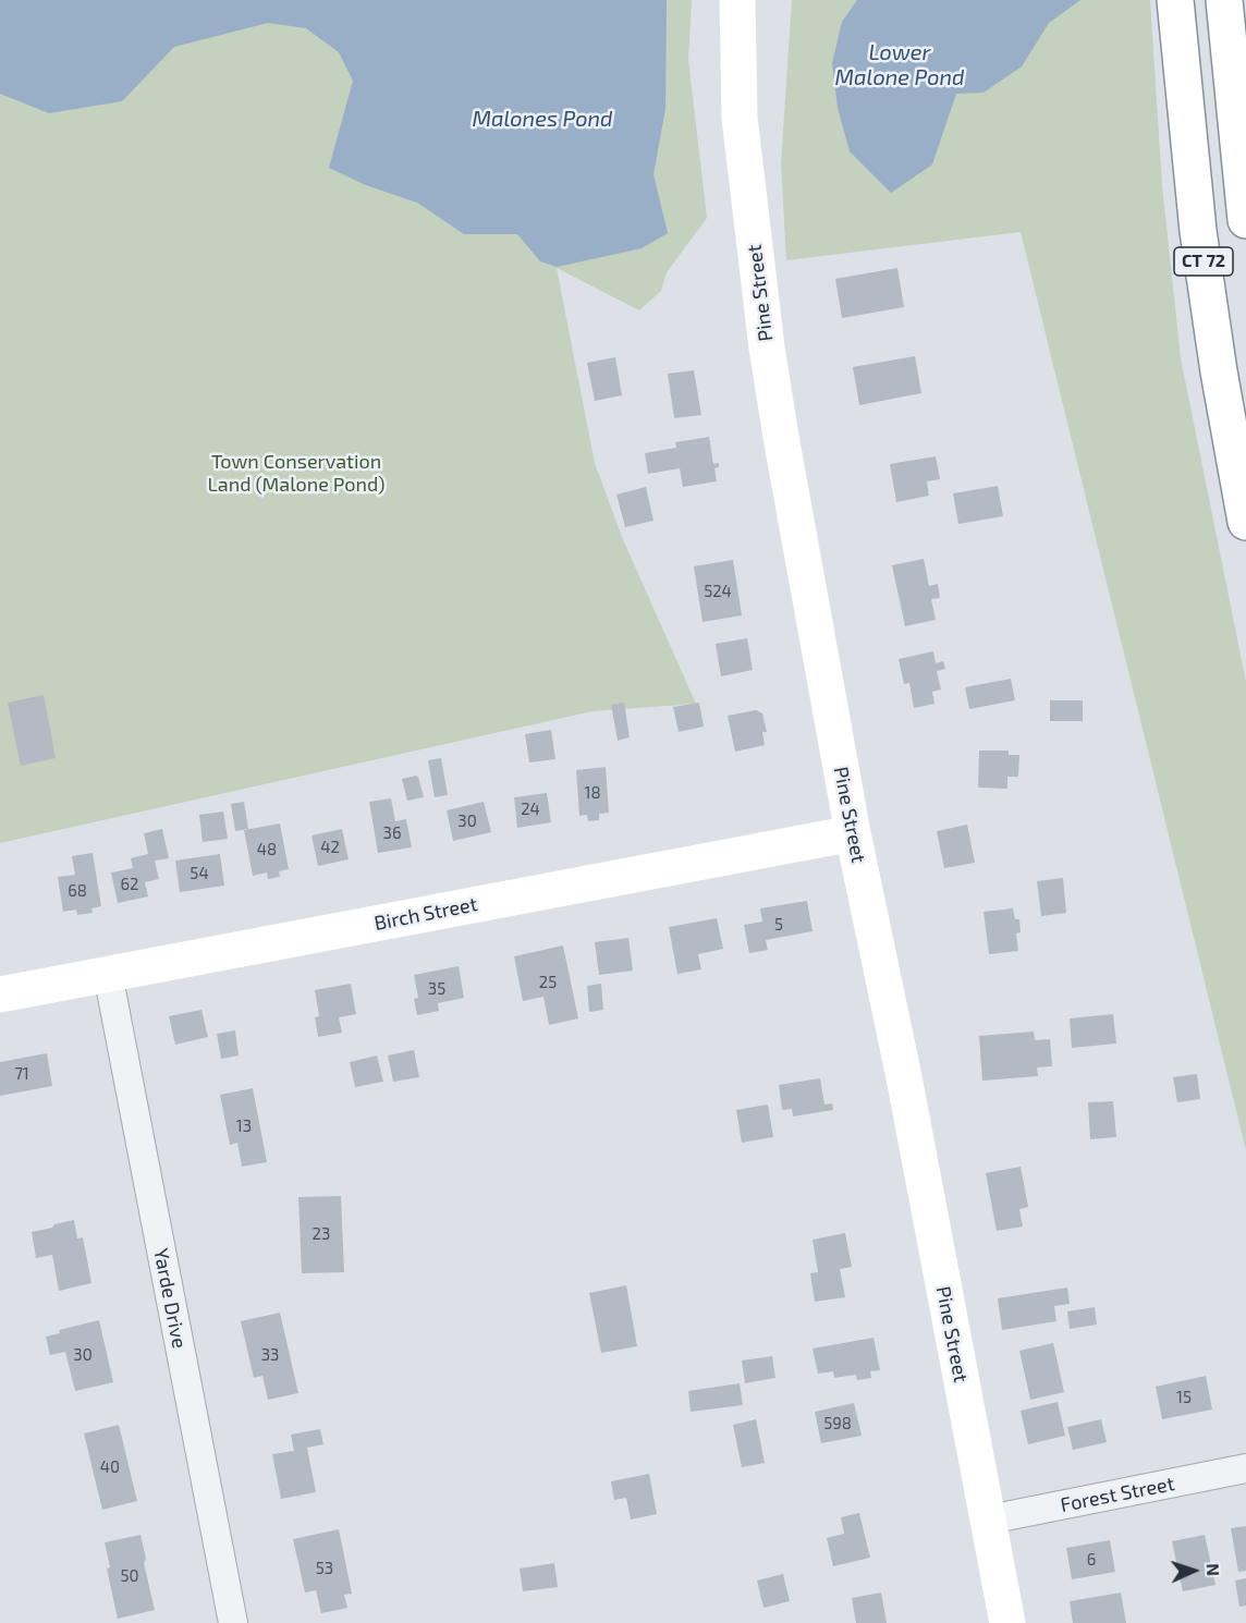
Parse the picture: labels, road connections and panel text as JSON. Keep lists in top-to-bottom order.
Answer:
{
  "streets": {
    "main road": ["CT 72", "Pine Street", "Birch Street"],
    "street": ["Yarde Drive", "Forest Street"]
  },
  "crossings": [
    ["Pine Street", "Birch Street"],
    ["Pine Street", "Forest Street"],
    ["Birch Street", "Yarde Drive"]
  ],
  "water": ["Lower Malone Pond", "Malones Pond"],
  "parks": ["Town Conservation Land (Malone Pond)"],
  "house_numbers": [
    "524",
    "18",
    "24",
    "30",
    "36",
    "42",
    "48",
    "54",
    "62",
    "68",
    "5",
    "25",
    "35",
    "71",
    "13",
    "23",
    "30",
    "33",
    "15",
    "598",
    "40",
    "6",
    "53",
    "50"
  ],
  "north": "right"
}
